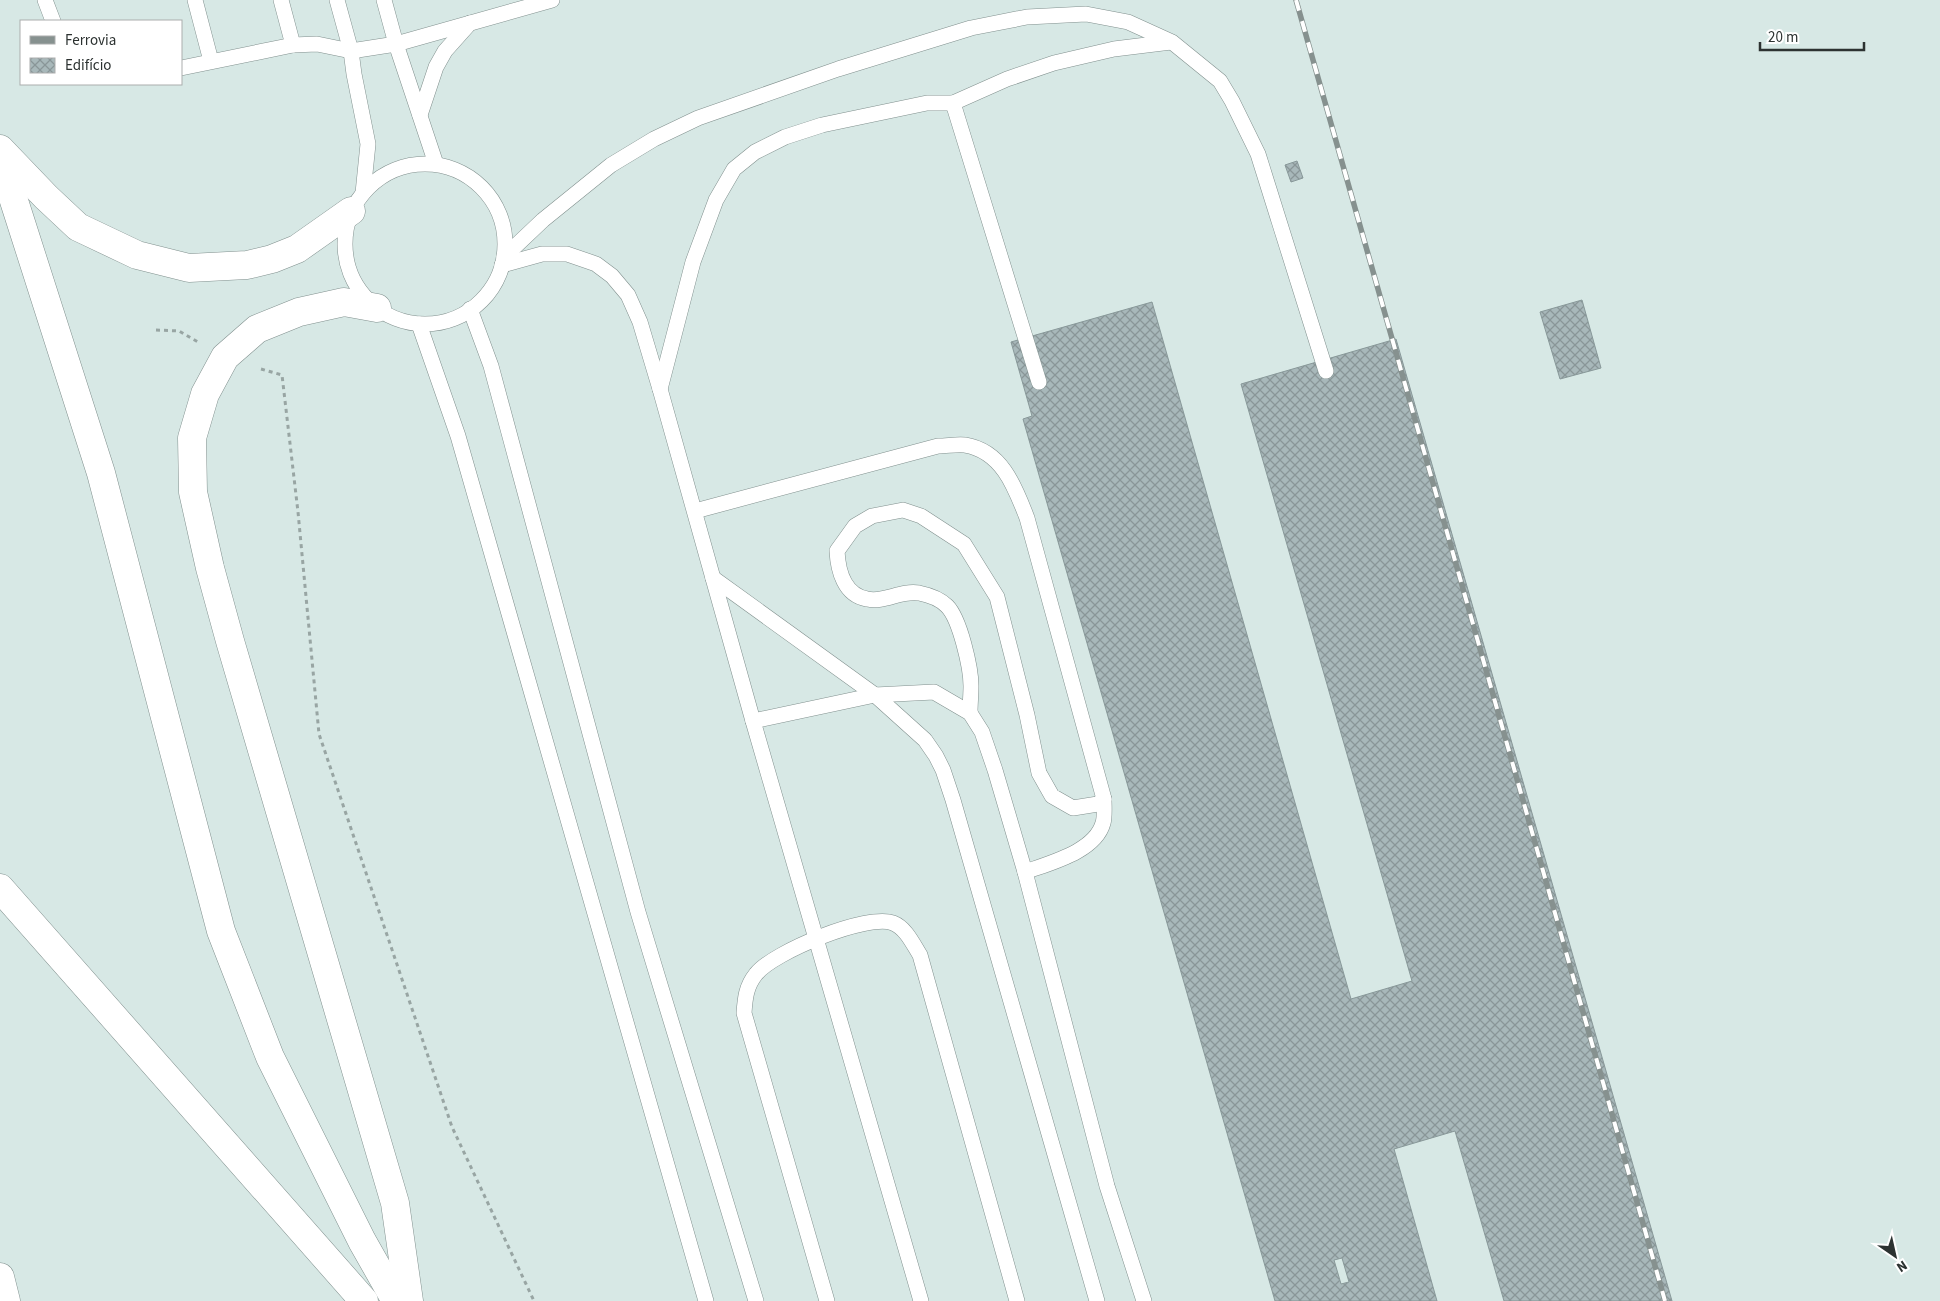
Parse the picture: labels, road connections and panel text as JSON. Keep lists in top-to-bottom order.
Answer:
{
  "legend": ["Ferrovia", "Edifício"],
  "scale_bar": "20 m",
  "north": "bottom right"
}
